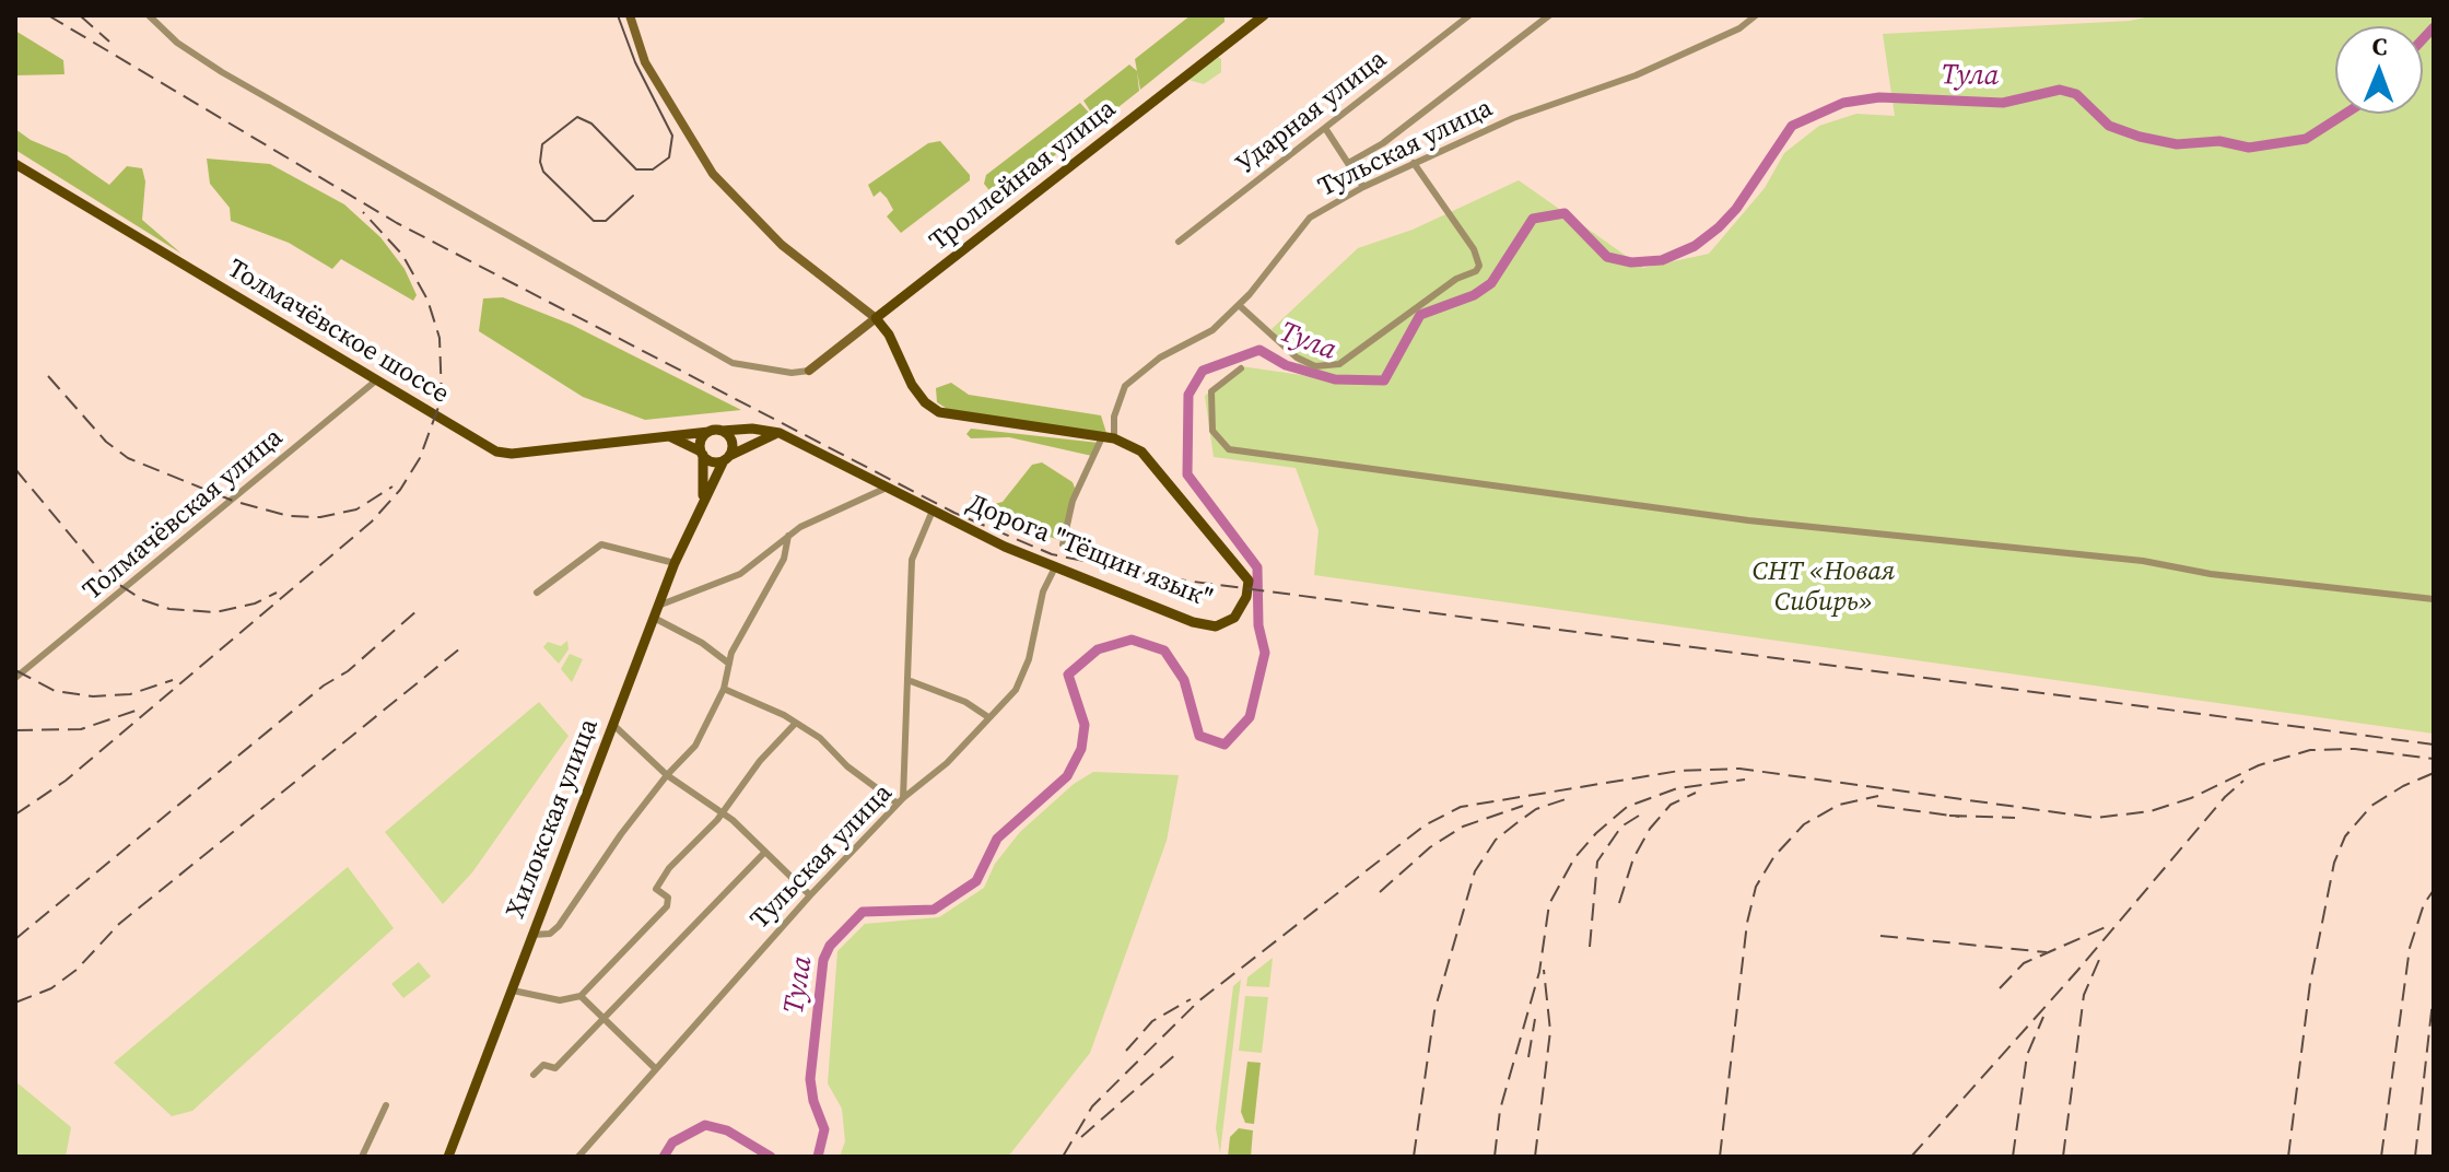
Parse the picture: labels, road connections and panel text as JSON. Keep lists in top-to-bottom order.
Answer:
{
  "streets": {
    "main road": [
      "Троллейная улица",
      "Толмачёвское шоссе",
      "Дорога \"Тёщин язык\"",
      "Хилокская улица"
    ],
    "street": ["Ударная улица", "Тульская улица", "Толмачёвская улица"]
  },
  "crossings": [
    ["Тульская улица", "Дорога \"Тёщин язык\""],
    ["Троллейная улица", "Дорога \"Тёщин язык\""],
    ["Толмачёвское шоссе", "Толмачёвская улица"]
  ],
  "water": ["Тула"],
  "parks": ["СНТ «Новая Сибирь»"],
  "north": "top"
}
